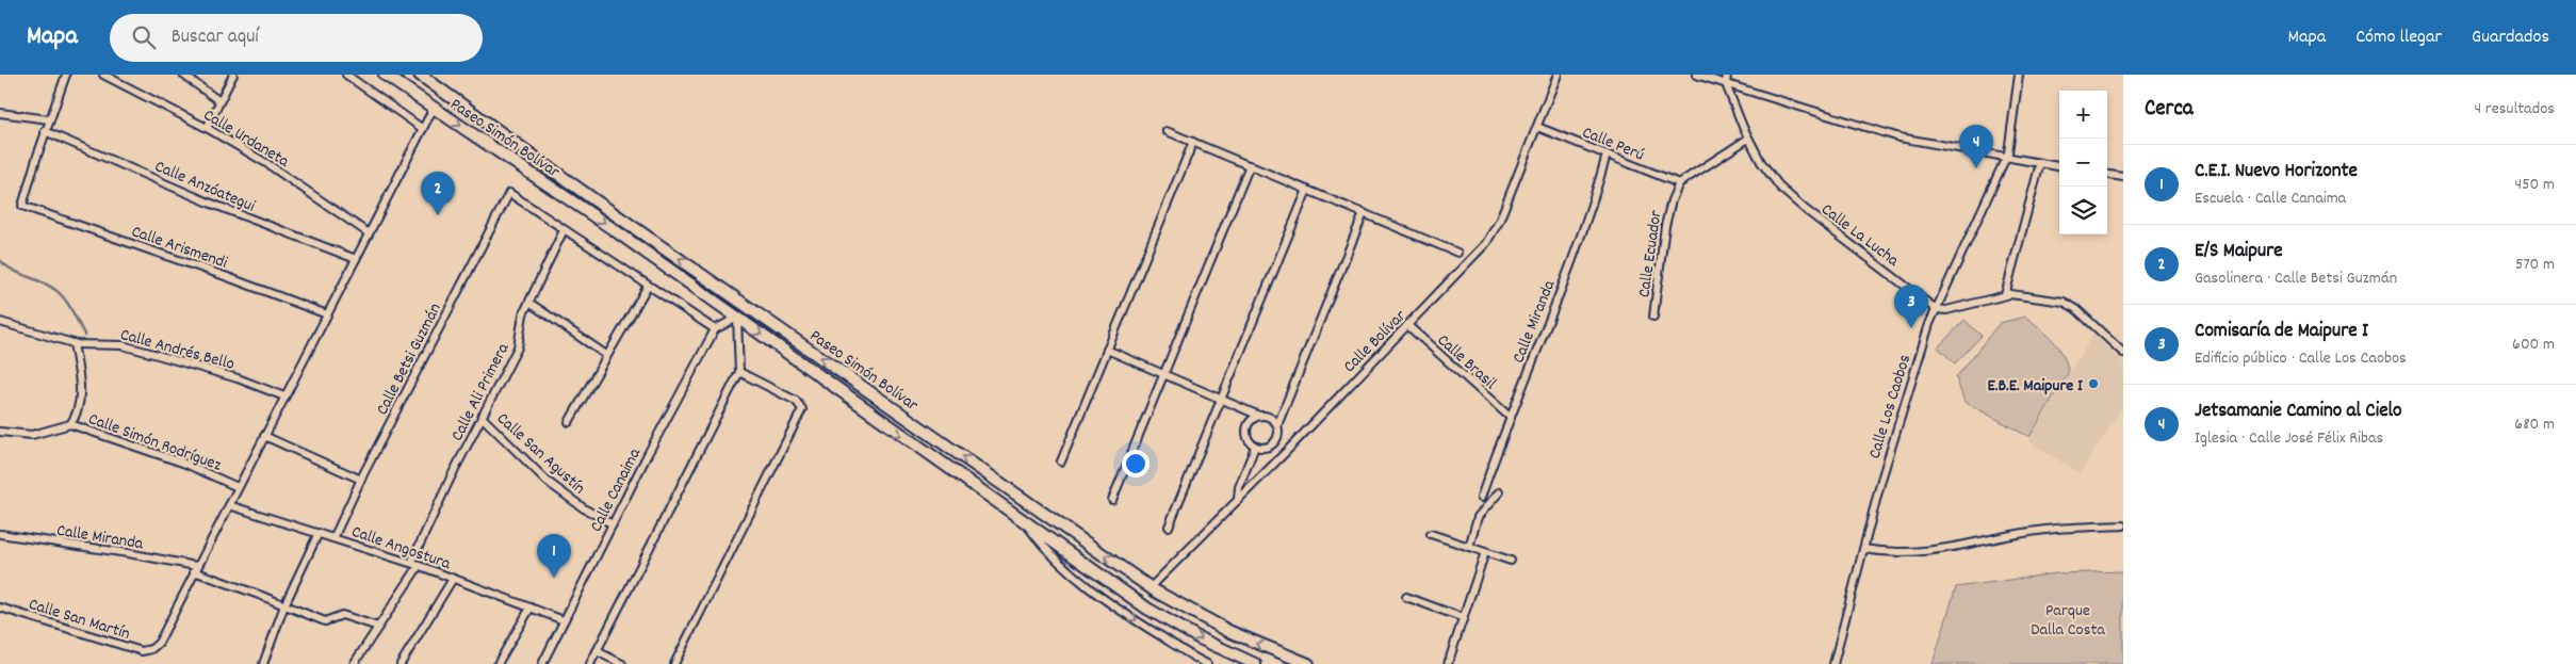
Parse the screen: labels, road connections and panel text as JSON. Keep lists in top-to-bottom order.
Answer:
{
  "streets": {
    "main road": ["Paseo Simón Bolívar"],
    "street": [
      "Calle Urdaneta",
      "Calle Perú",
      "Calle Anzóategui",
      "Calle La Lucha",
      "Calle Arismendi",
      "Calle Ecuador",
      "Calle Miranda",
      "Calle Bolívar",
      "Calle Andrés Bello",
      "Calle Betsi Guzmán",
      "Calle Brasil",
      "Calle Ali Primera",
      "Calle Los Caobos",
      "Calle Simón Rodríguez",
      "Calle San Agustín",
      "Calle Canaima",
      "Calle Angostura",
      "Calle San Martín"
    ]
  },
  "crossings": [
    ["Paseo Simón Bolívar", "Calle Bolívar"],
    ["Calle Perú", "Calle Ecuador"],
    ["Calle Perú", "Calle Miranda"],
    ["Calle Perú", "Calle Bolívar"],
    ["Calle Anzóategui", "Calle Arismendi"],
    ["Calle La Lucha", "Calle Los Caobos"],
    ["Calle Miranda", "Calle Brasil"],
    ["Calle Miranda", "Calle San Martín"],
    ["Calle Bolívar", "Calle Brasil"],
    ["Calle Betsi Guzmán", "Calle Ali Primera"],
    ["Calle Betsi Guzmán", "Calle Angostura"],
    ["Calle Ali Primera", "Calle San Agustín"],
    ["Calle Ali Primera", "Calle Angostura"],
    ["Calle San Agustín", "Calle Canaima"],
    ["Calle Canaima", "Calle Angostura"]
  ],
  "parks": ["Parque Dalla Costa"],
  "places": ["E.B.E. Maipure I"],
  "page": {
    "header": "Mapa",
    "search": "Buscar aquí",
    "nav": ["Mapa", "Cómo llegar", "Guardados"],
    "heading": ["Cerca", "4 resultados"],
    "map_buttons": ["+", "−"],
    "pins": [
      "4",
      "2",
      "3",
      "1"
    ],
    "list": [
      {
        "mark": "1",
        "name": "C.E.I. Nuevo Horizonte",
        "note": "Escuela · Calle Canaima",
        "value": "450 m"
      },
      {
        "mark": "2",
        "name": "E/S Maipure",
        "note": "Gasolinera · Calle Betsi Guzmán",
        "value": "570 m"
      },
      {
        "mark": "3",
        "name": "Comisaría de Maipure I",
        "note": "Edificio público · Calle Los Caobos",
        "value": "600 m"
      },
      {
        "mark": "4",
        "name": "Jetsamanie Camino al Cielo",
        "note": "Iglesia · Calle José Félix Ribas",
        "value": "680 m"
      }
    ]
  }
}
